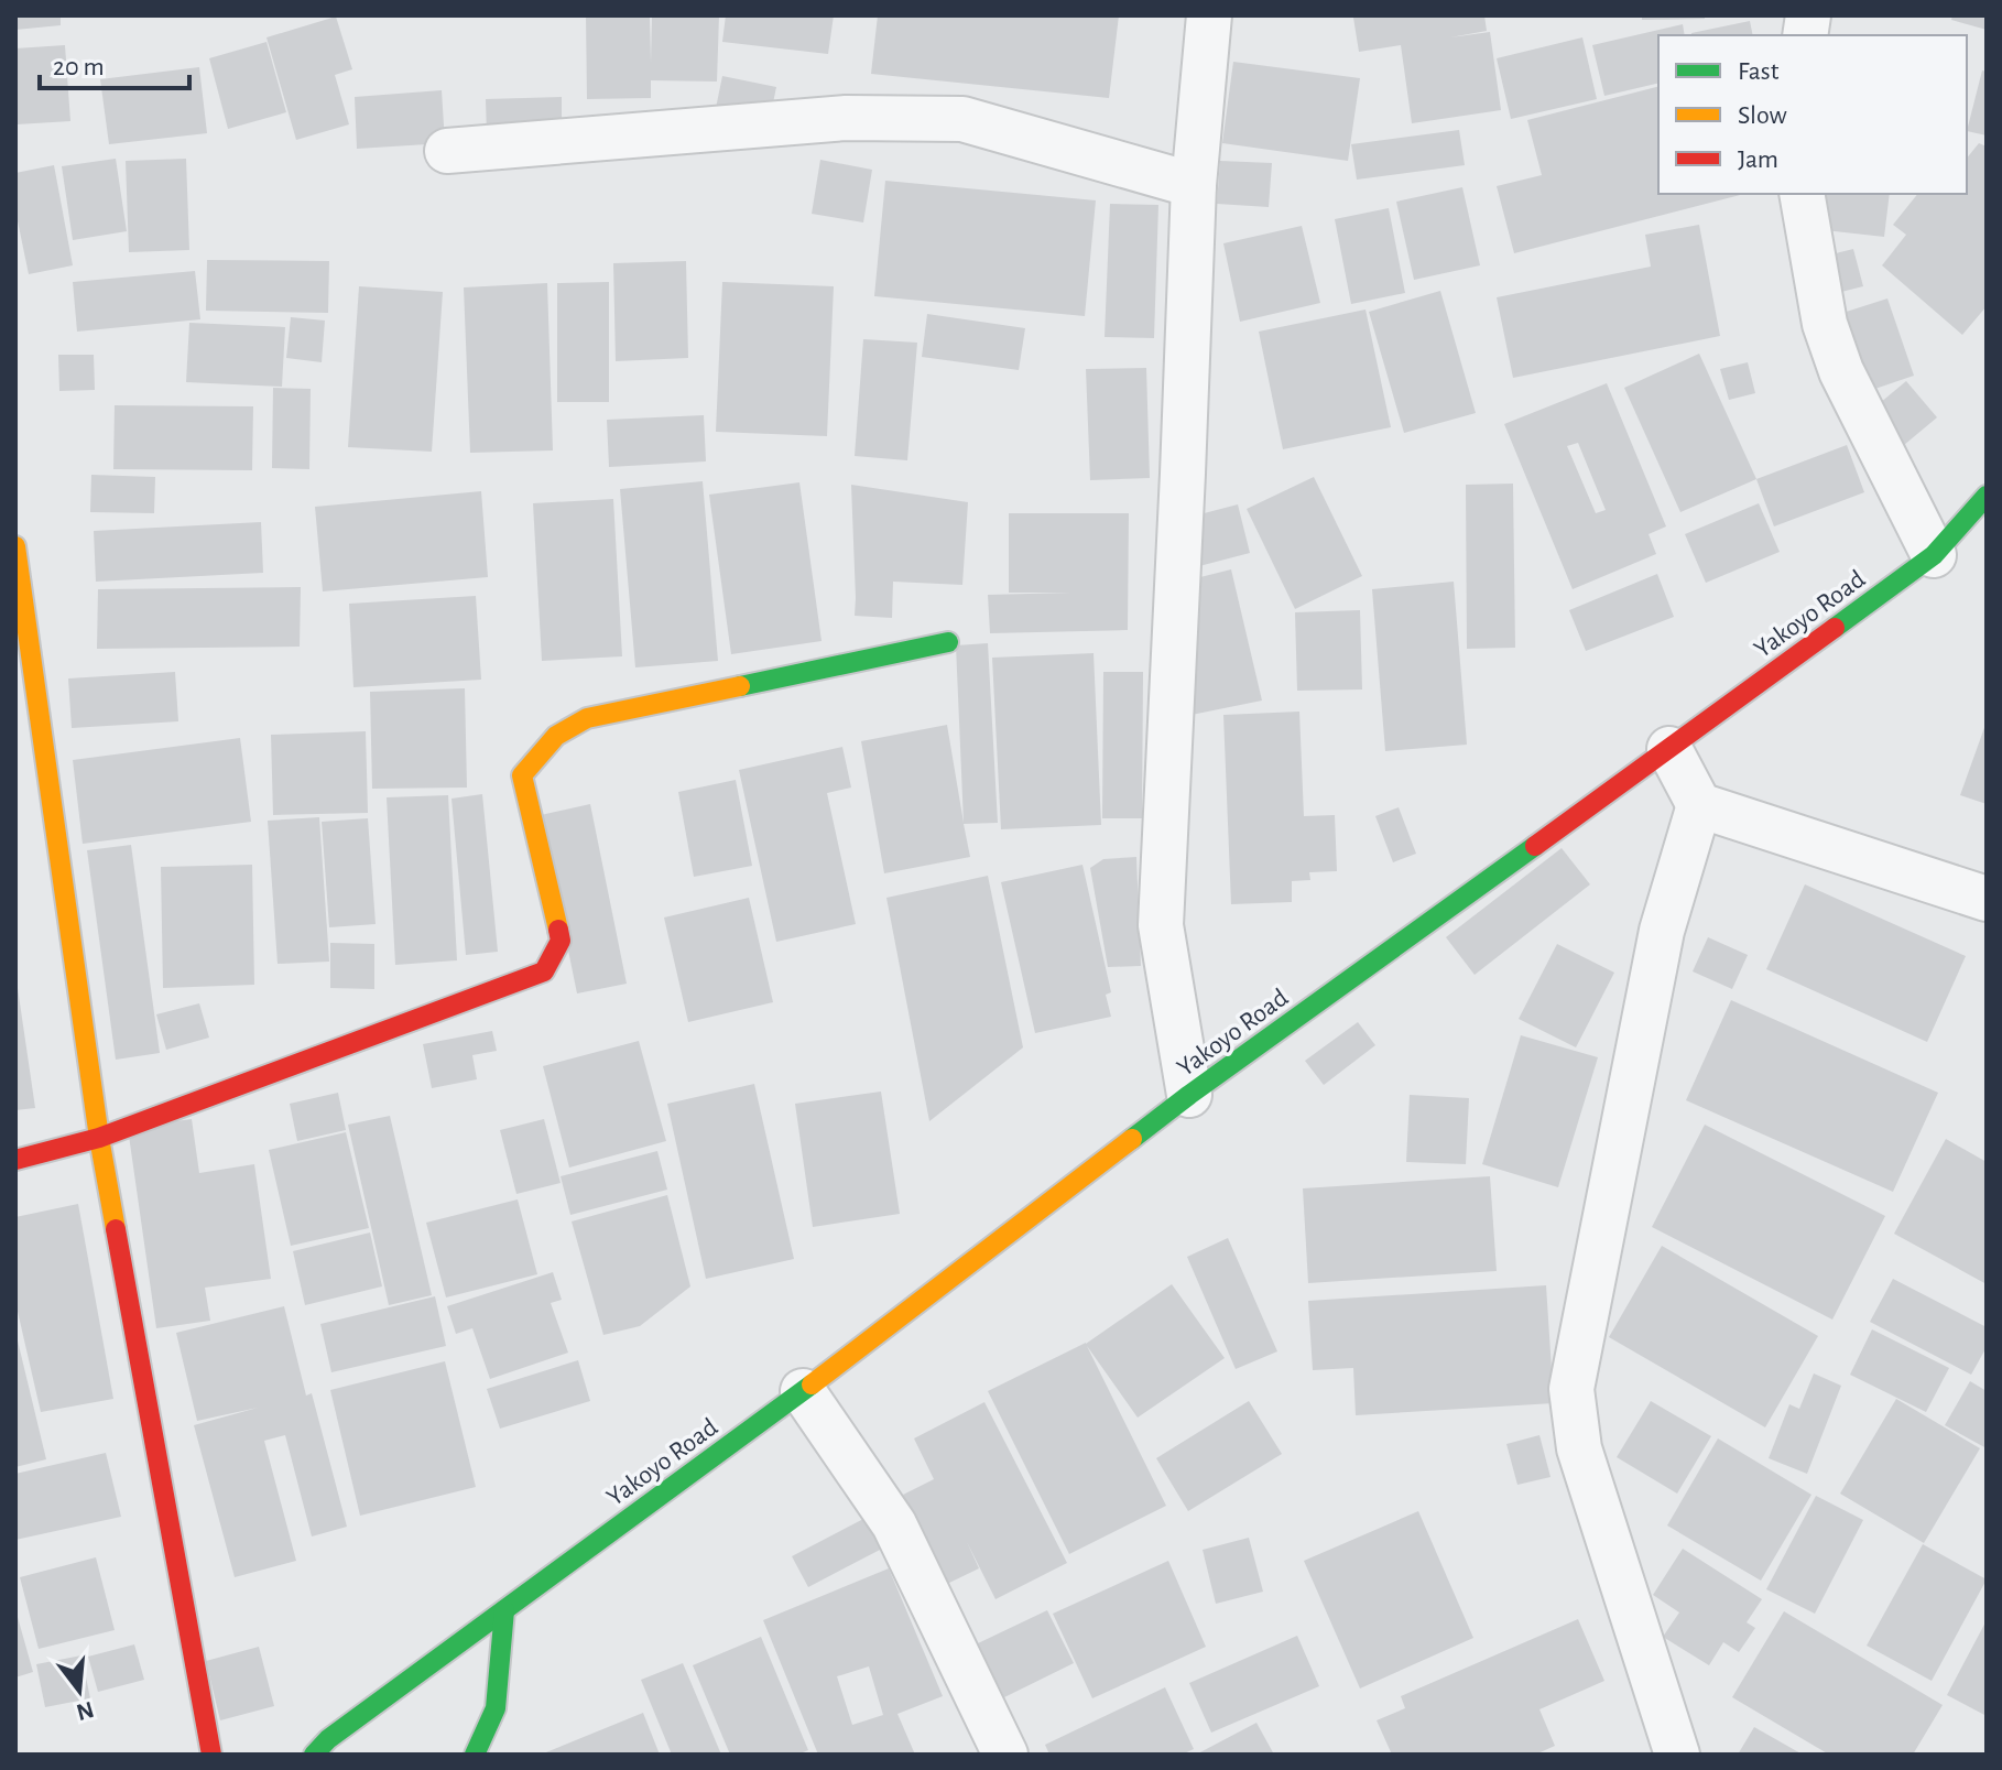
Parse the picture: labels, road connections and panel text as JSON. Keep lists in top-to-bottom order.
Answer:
{
  "streets": {
    "street": ["Yakoyo Road"]
  },
  "legend": ["Fast", "Slow", "Jam"],
  "scale_bar": "20 m",
  "north": "bottom"
}
